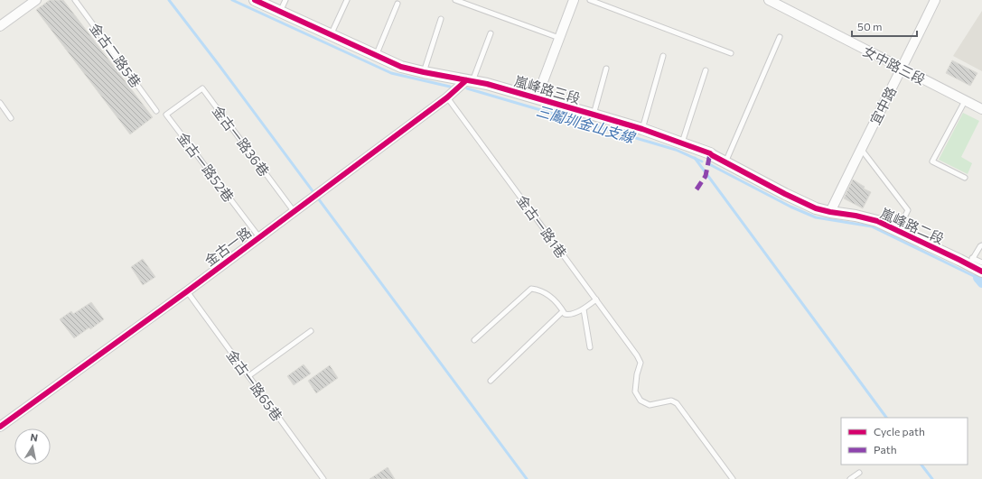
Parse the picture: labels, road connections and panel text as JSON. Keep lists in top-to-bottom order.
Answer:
{
  "streets": {
    "street": [
      "女中路三段",
      "嵐峰路三段",
      "宜中路",
      "嵐峰路二段",
      "金古一路"
    ],
    "lane": [
      "金古二路5巷",
      "金古一路36巷",
      "金古一路52巷",
      "金古一路1巷",
      "金古一路65巷"
    ]
  },
  "crossings": [
    ["女中路三段", "宜中路"],
    ["嵐峰路三段", "宜中路"],
    ["嵐峰路三段", "嵐峰路二段"],
    ["嵐峰路三段", "金古一路"],
    ["宜中路", "嵐峰路二段"],
    ["金古一路36巷", "金古一路52巷"],
    ["金古一路36巷", "金古一路"],
    ["金古一路52巷", "金古一路"],
    ["金古一路1巷", "金古一路"],
    ["金古一路", "金古一路65巷"]
  ],
  "water": ["三鬮圳金山支線"],
  "legend": ["Cycle path", "Path"],
  "scale_bar": "50 m",
  "north": "top"
}
